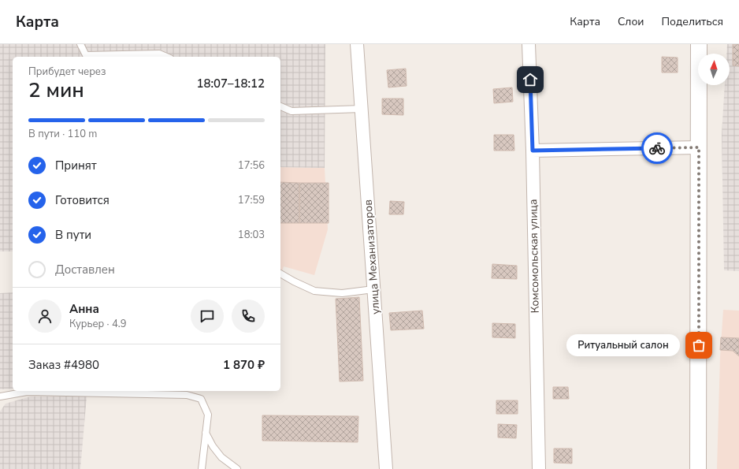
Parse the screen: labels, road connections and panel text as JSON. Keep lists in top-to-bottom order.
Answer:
{
  "streets": {
    "street": ["Комсомольская улица", "улица Механизаторов"]
  },
  "places": ["Ритуальный салон"],
  "north": "top",
  "page": {
    "header": "Карта",
    "nav": ["Карта", "Слои", "Поделиться"],
    "heading": ["2 мин", "Прибудет через", "18:07–18:12"],
    "panel": [
      "Анна",
      "Курьер · 4.9",
      "Заказ #4980",
      "1 870 ₽"
    ],
    "bar": "В пути · 110 m",
    "list": [
      ["Принят", "17:56"],
      ["Готовится", "17:59"],
      ["В пути", "18:03"],
      "Доставлен"
    ],
    "bubble": "Ритуальный салон"
  }
}
